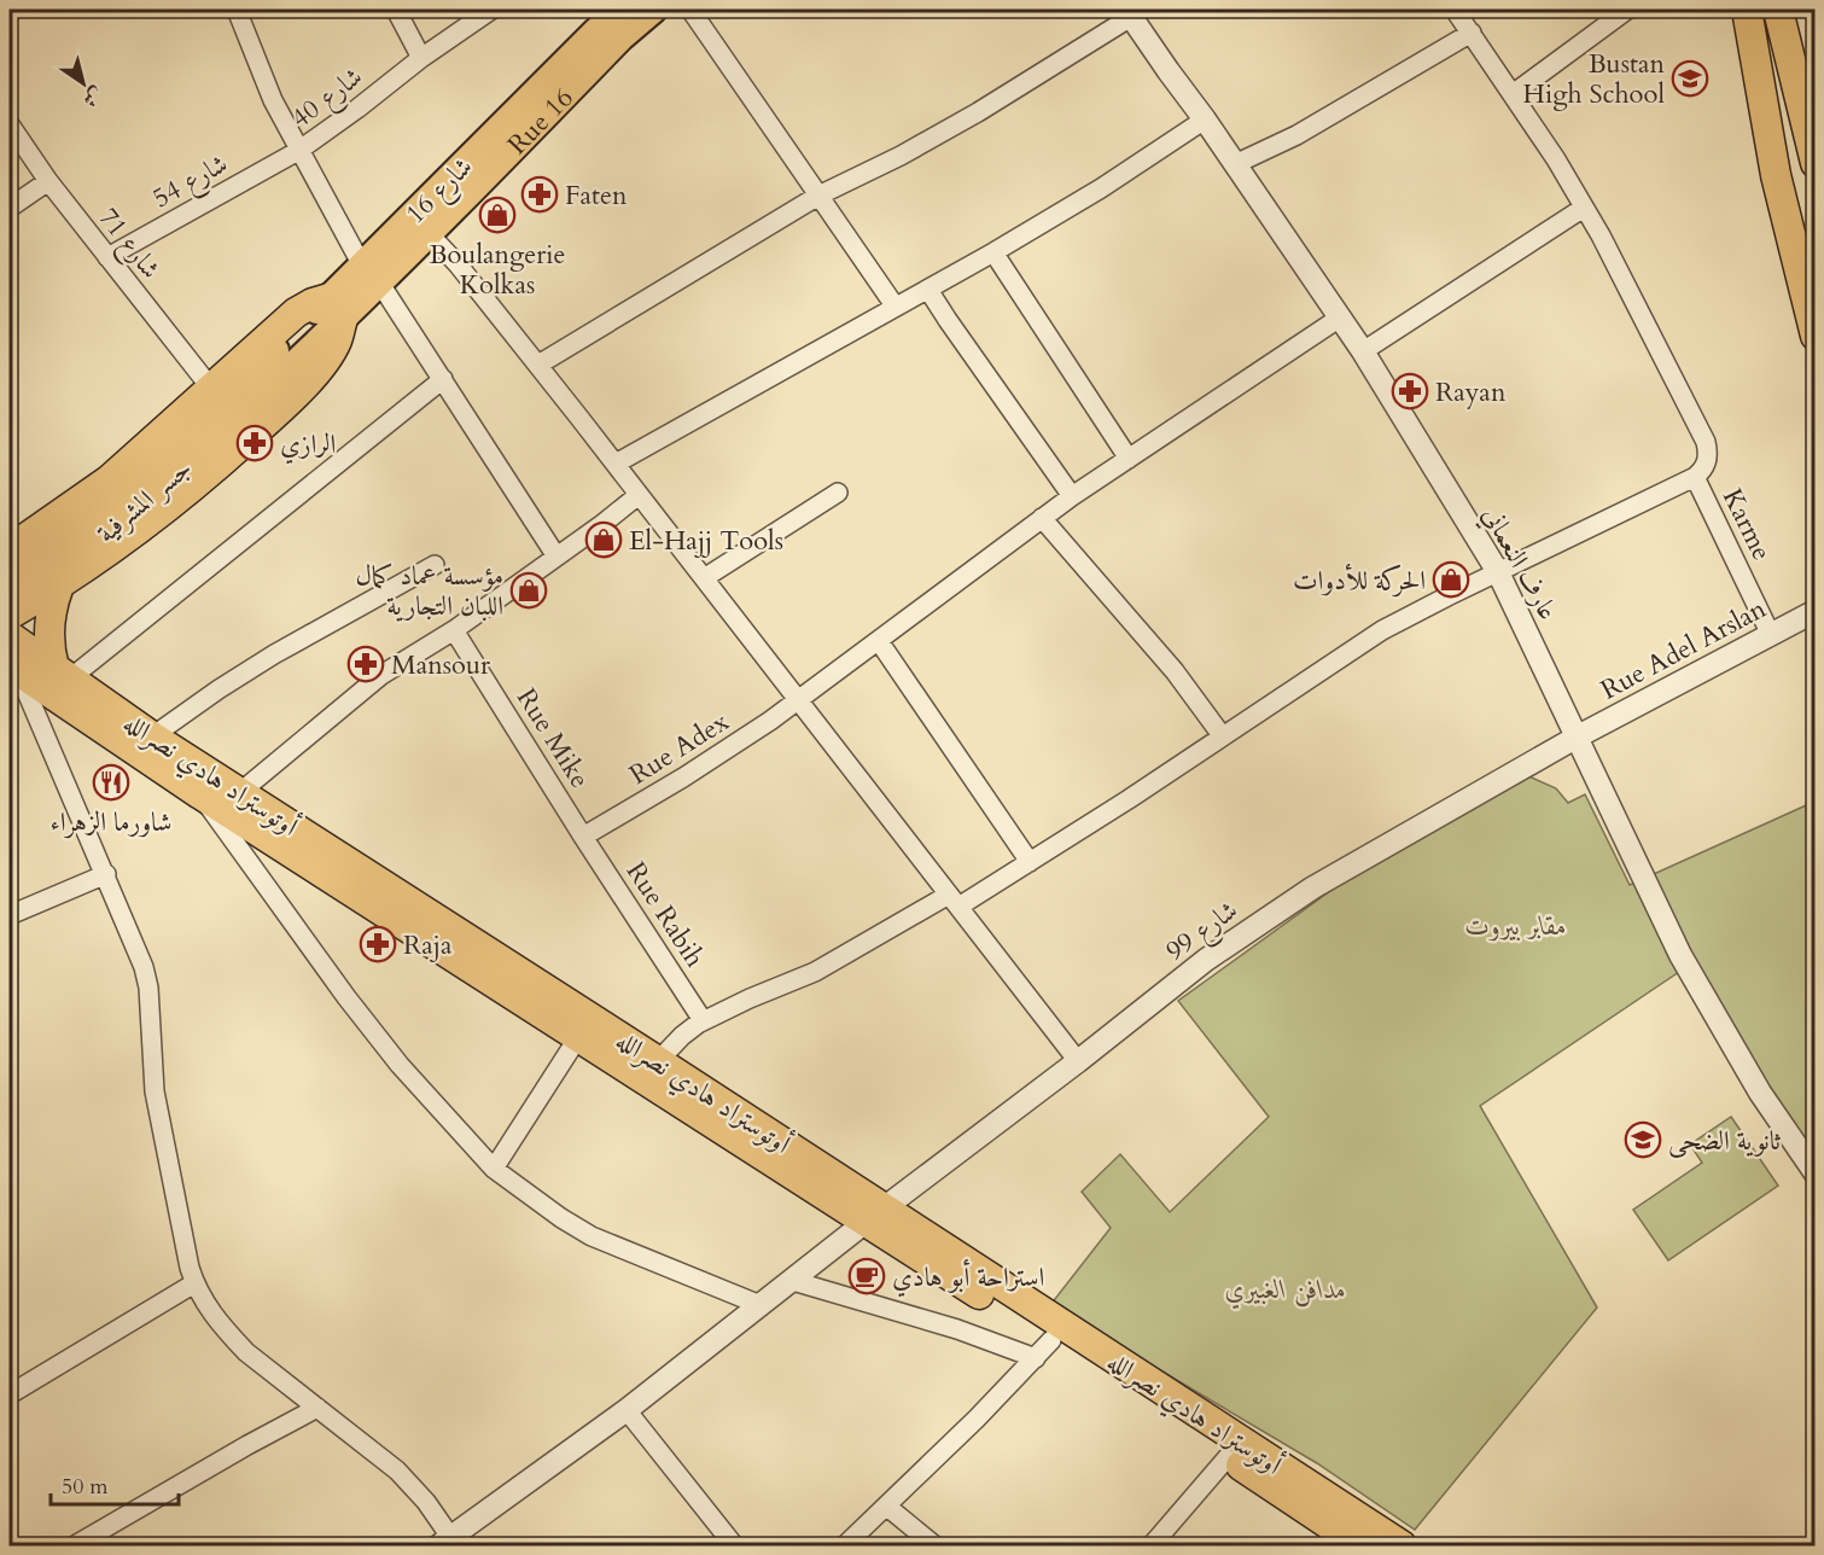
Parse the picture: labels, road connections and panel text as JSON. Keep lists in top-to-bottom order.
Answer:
{
  "streets": {
    "highway": ["أوتوستراد هادي نصرالله"],
    "main road": ["Rue 16", "شارع 16", "جسر المشرفية"],
    "street": [
      "شارع 40",
      "شارع 54",
      "شارع 71",
      "Karme",
      "عارف النعماني",
      "Rue Adel Arslan",
      "Rue Mike",
      "Rue Adex",
      "Rue Rabih",
      "شارع 99"
    ]
  },
  "crossings": [
    ["شارع 40", "Rue 16"],
    ["شارع 40", "شارع 54"],
    ["شارع 40", "شارع 16"],
    ["Rue 16", "شارع 16"],
    ["شارع 54", "شارع 71"],
    ["Karme", "Rue Adel Arslan"],
    ["عارف النعماني", "Rue Adel Arslan"],
    ["عارف النعماني", "Rue Adex"],
    ["عارف النعماني", "شارع 99"],
    ["Rue Adel Arslan", "شارع 99"],
    ["Rue Mike", "Rue Adex"],
    ["Rue Mike", "Rue Rabih"],
    ["Rue Adex", "Rue Rabih"],
    ["أوتوستراد هادي نصرالله", "شارع 99"]
  ],
  "parks": ["مقابر بيروت", "مدافن الغبيري"],
  "places": {
    "school or university": ["Bustan High School", "ثانوية الضحى"],
    "pharmacy": [
      "Faten",
      "Rayan",
      "الرازي",
      "Mansour",
      "Raja"
    ],
    "shop": [
      "Boulangerie Kolkas",
      "El-Hajj Tools",
      "الحركة للأدوات",
      "مؤسسة عماد كمال اللبان التجارية"
    ],
    "restaurant": ["شاورما الزهراء"],
    "cafe": ["استراحة أبو هادي"]
  },
  "scale_bar": "50 m",
  "north": "bottom right"
}
